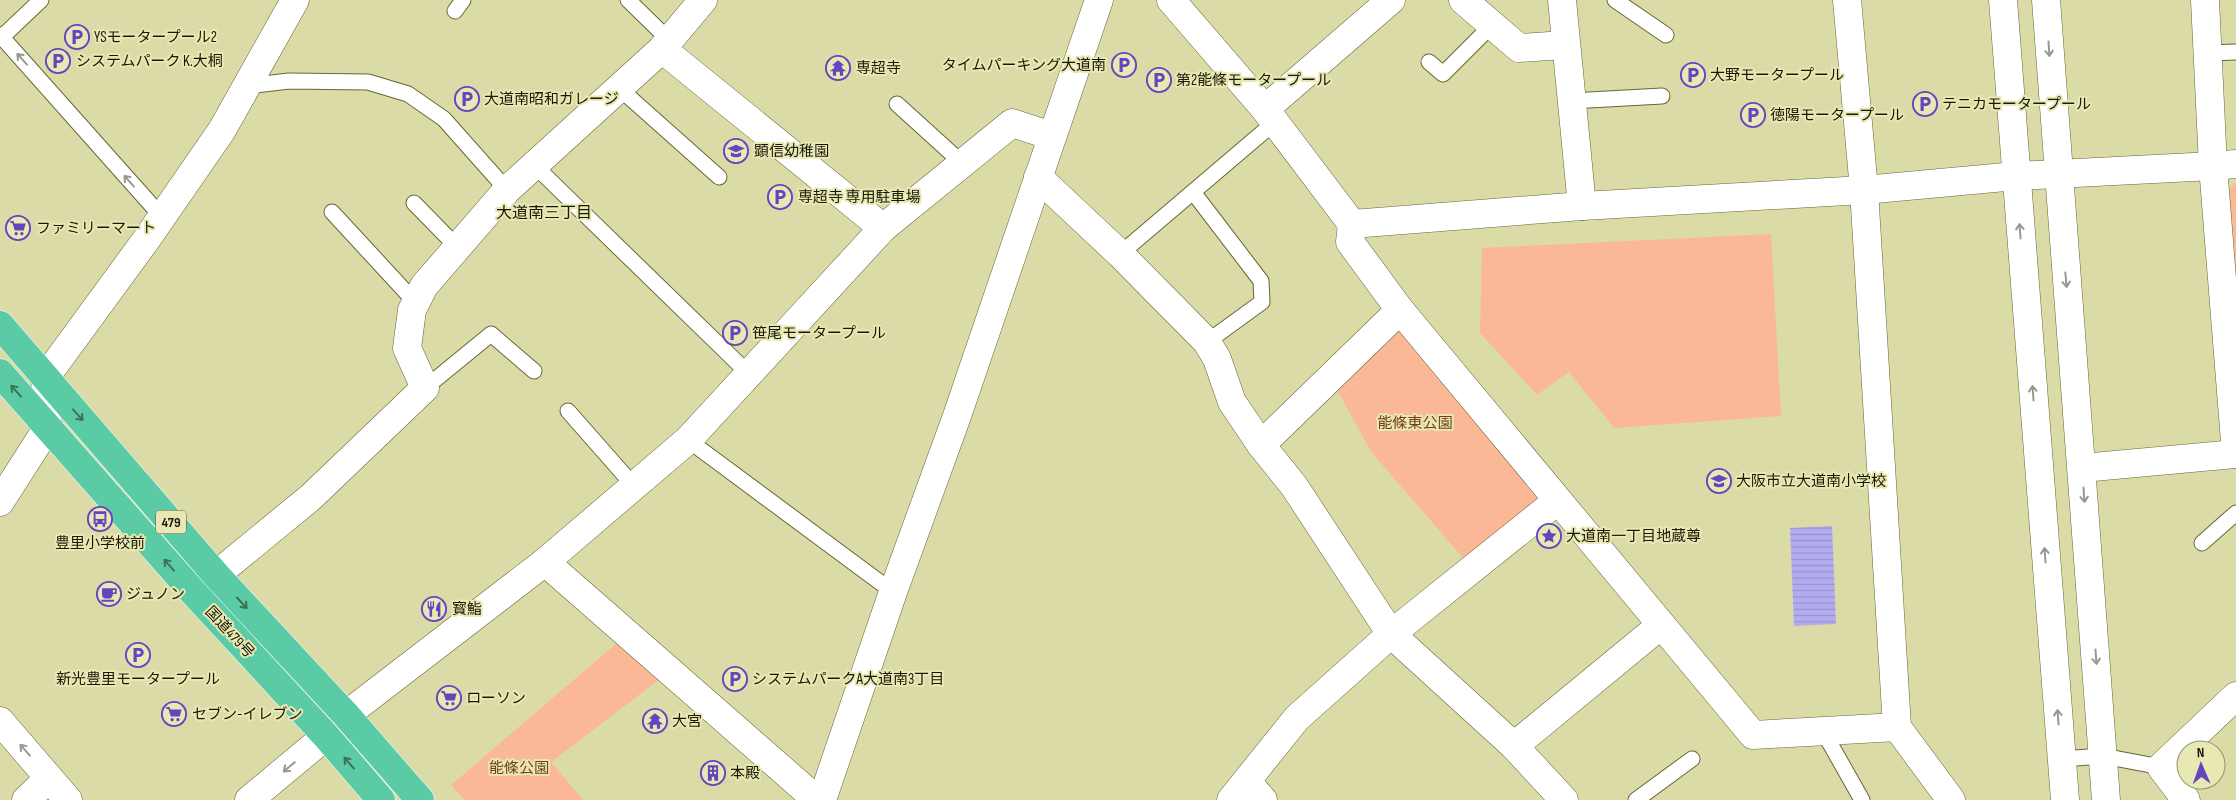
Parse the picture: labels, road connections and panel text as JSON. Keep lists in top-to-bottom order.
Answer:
{
  "streets": {
    "highway": ["479", "国道479号"]
  },
  "crossings": [
    ["479", "国道479号"]
  ],
  "districts": ["大道南三丁目"],
  "parks": ["能條東公園", "能條公園"],
  "places": {
    "parking": [
      "YSモータープール2",
      "システムパーク K.大桐",
      "タイムパーキング大道南",
      "大野モータープール",
      "第2能條モータープール",
      "大道南昭和ガレージ",
      "テニカモータープール",
      "徳陽モータープール",
      "専超寺 専用駐車場",
      "笹尾モータープール",
      "新光豊里モータープール",
      "システムパークA大道南3丁目"
    ],
    "temple": ["専超寺", "大宮"],
    "school or university": ["顕信幼稚園", "大阪市立大道南小学校"],
    "supermarket": ["ファミリーマート", "ローソン", "セブン-イレブン"],
    "bus stop": ["豊里小学校前"],
    "place": ["大道南一丁目地蔵尊"],
    "cafe": ["ジュノン"],
    "restaurant": ["寳鮨"],
    "building": ["本殿"]
  },
  "north": "top"
}
